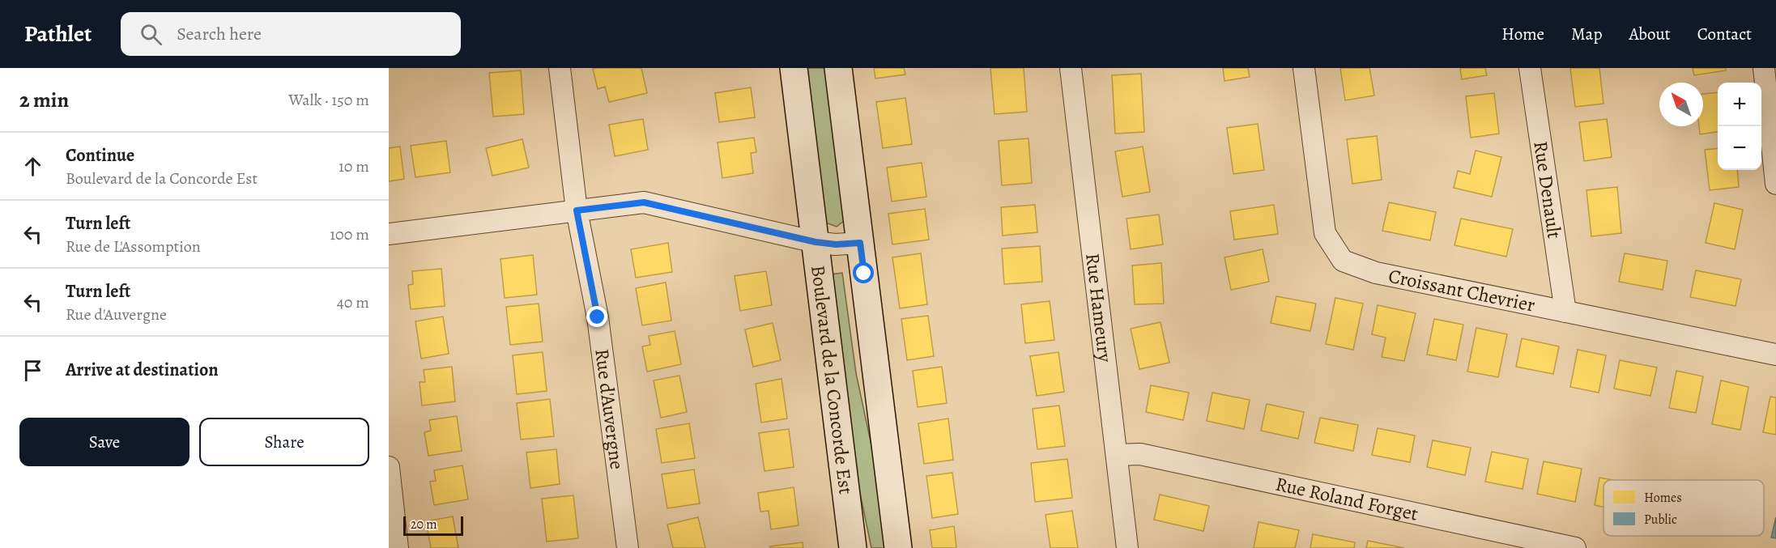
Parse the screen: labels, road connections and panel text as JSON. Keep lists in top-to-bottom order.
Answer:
{
  "streets": {
    "street": [
      "Rue Denault",
      "Croissant Chevrier",
      "Rue Hameury",
      "Boulevard de la Concorde Est",
      "Rue d'Auvergne",
      "Rue Roland Forget"
    ]
  },
  "crossings": [
    ["Rue Denault", "Croissant Chevrier"],
    ["Rue Hameury", "Rue Roland Forget"]
  ],
  "legend": ["Homes", "Public"],
  "scale_bar": "20 m",
  "north": "top left",
  "page": {
    "header": "Pathlet",
    "search": "Search here",
    "nav": [
      "Home",
      "Map",
      "About",
      "Contact"
    ],
    "heading": ["2 min", "Walk · 150 m"],
    "map_buttons": ["+", "−"],
    "list": [
      ["Continue", "Boulevard de la Concorde Est", "10 m"],
      ["Turn left", "Rue de L'Assomption", "100 m"],
      ["Turn left", "Rue d'Auvergne", "40 m"],
      "Arrive at destination"
    ],
    "buttons": ["Save", "Share"],
    "scale": "20 m"
  }
}
